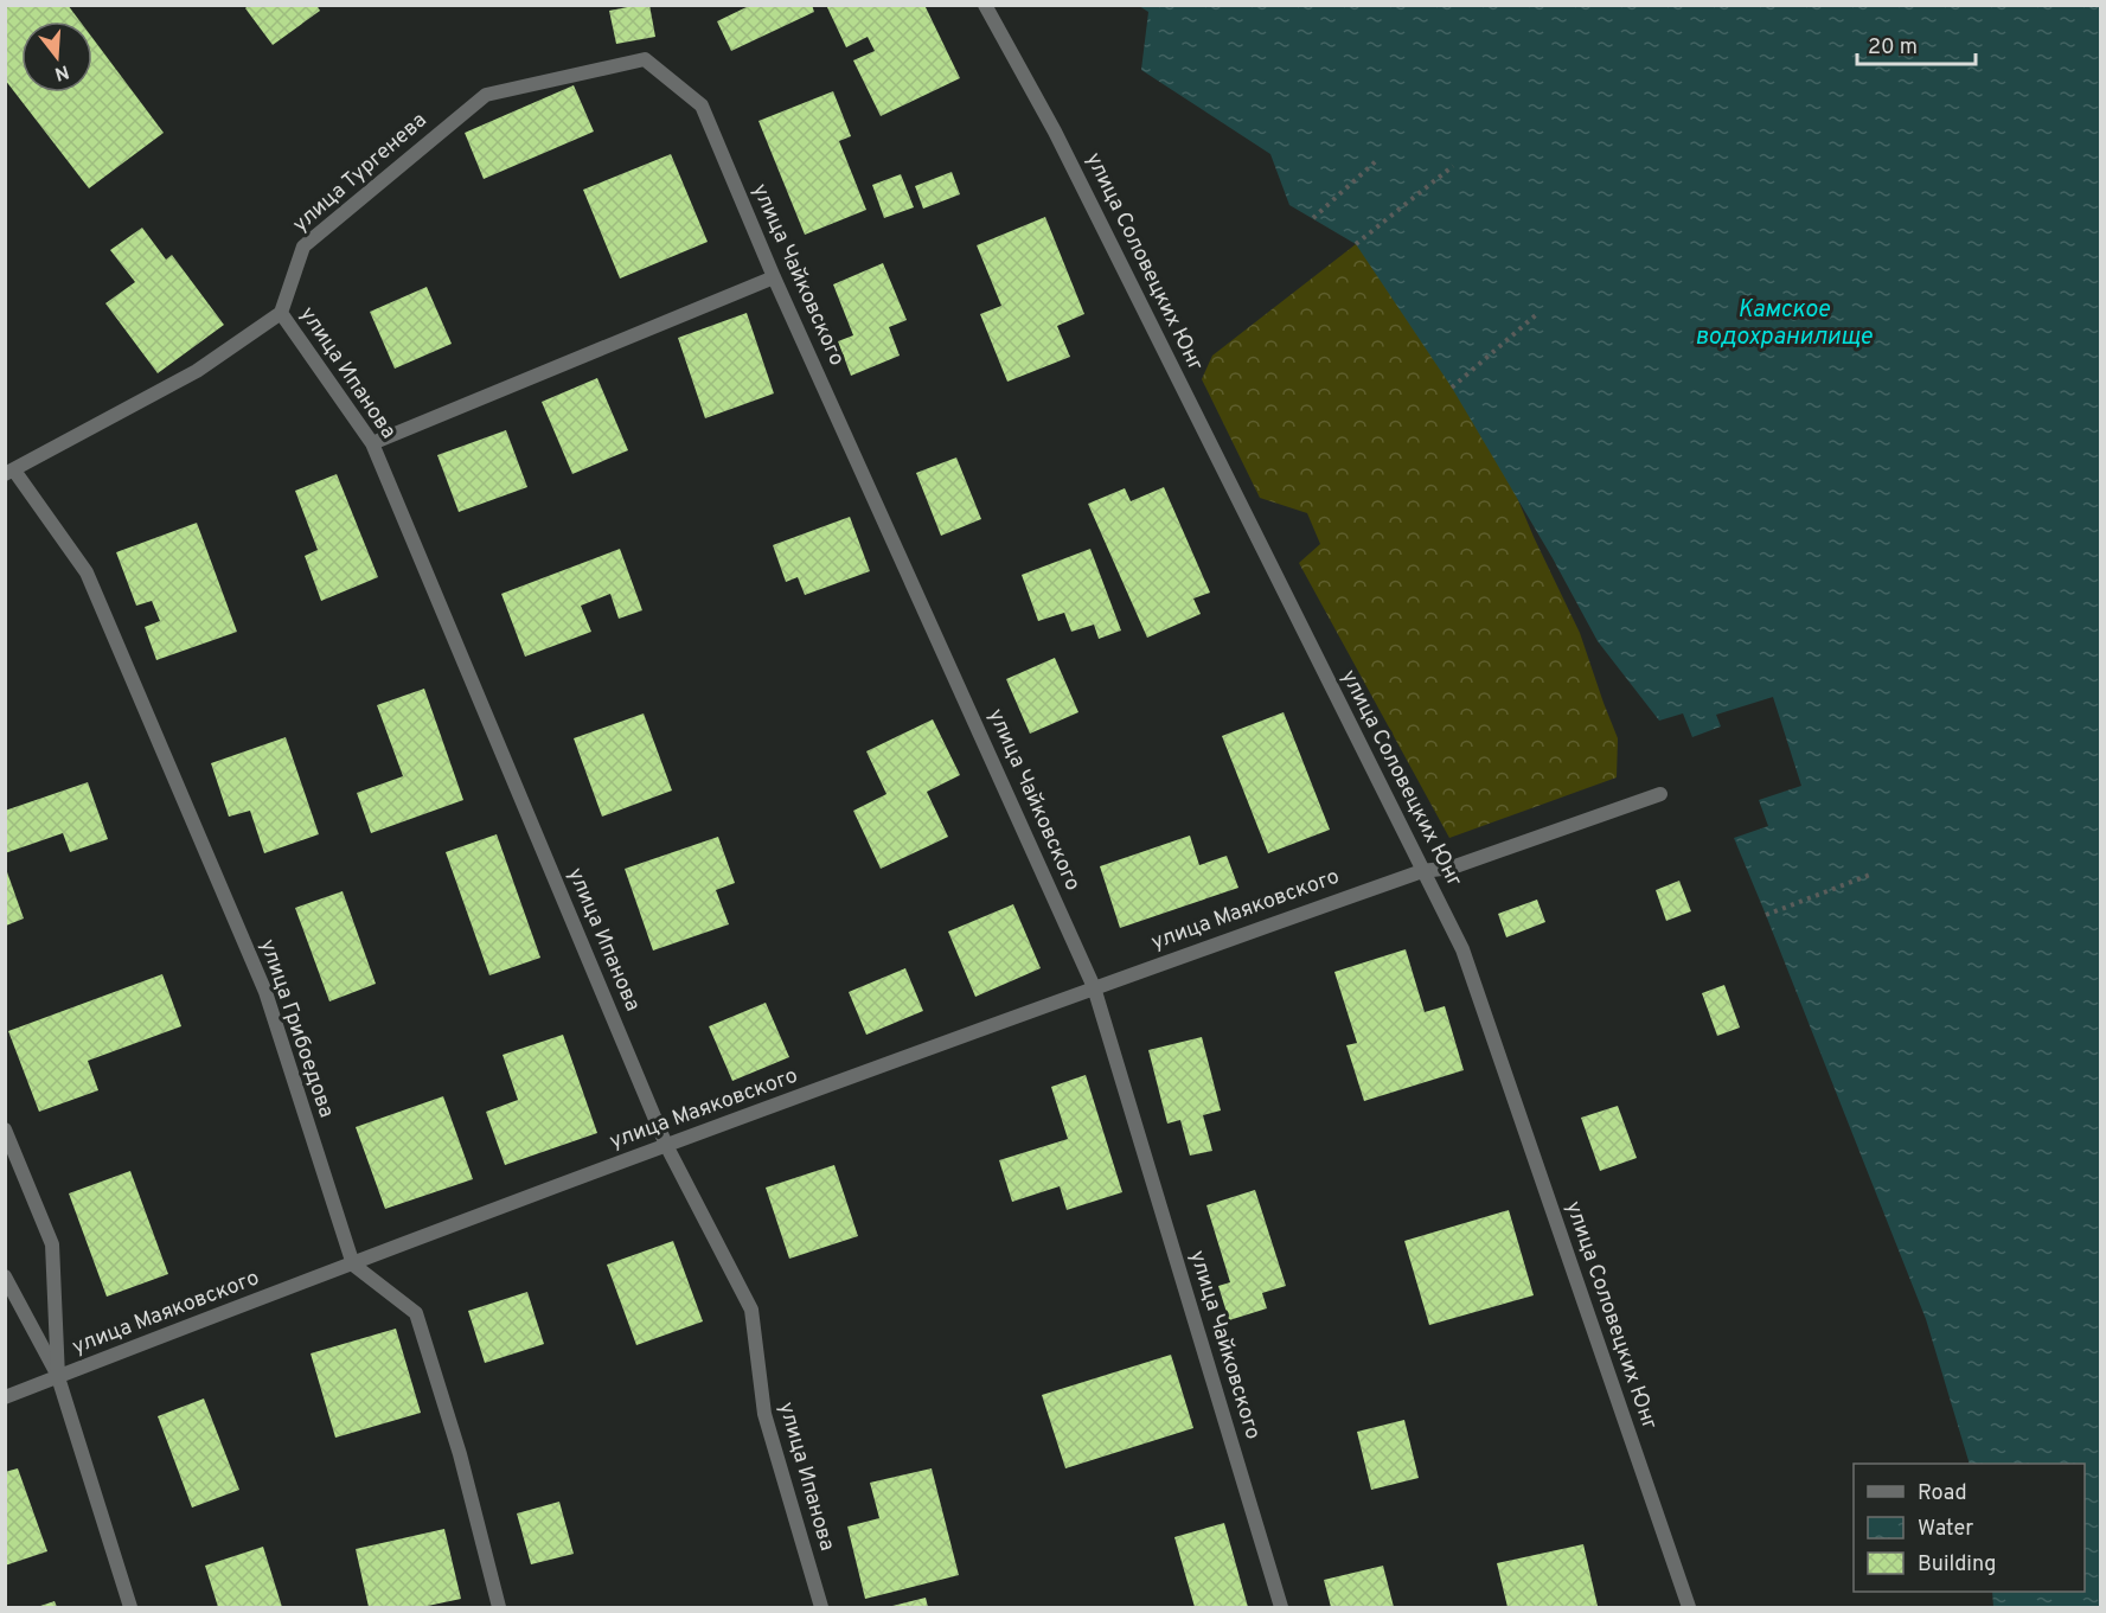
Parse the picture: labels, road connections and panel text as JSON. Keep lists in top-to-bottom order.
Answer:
{
  "streets": {
    "street": [
      "улица Тургенева",
      "улица Соловецких Юнг",
      "улица Чайковского",
      "улица Ипанова",
      "улица Маяковского",
      "улица Грибоедова"
    ]
  },
  "crossings": [
    ["улица Тургенева", "улица Чайковского"],
    ["улица Тургенева", "улица Ипанова"],
    ["улица Соловецких Юнг", "улица Маяковского"],
    ["улица Чайковского", "улица Маяковского"],
    ["улица Ипанова", "улица Маяковского"],
    ["улица Маяковского", "улица Грибоедова"]
  ],
  "water": ["Камское водохранилище"],
  "legend": ["Road", "Water", "Building"],
  "scale_bar": "20 m",
  "north": "bottom"
}
